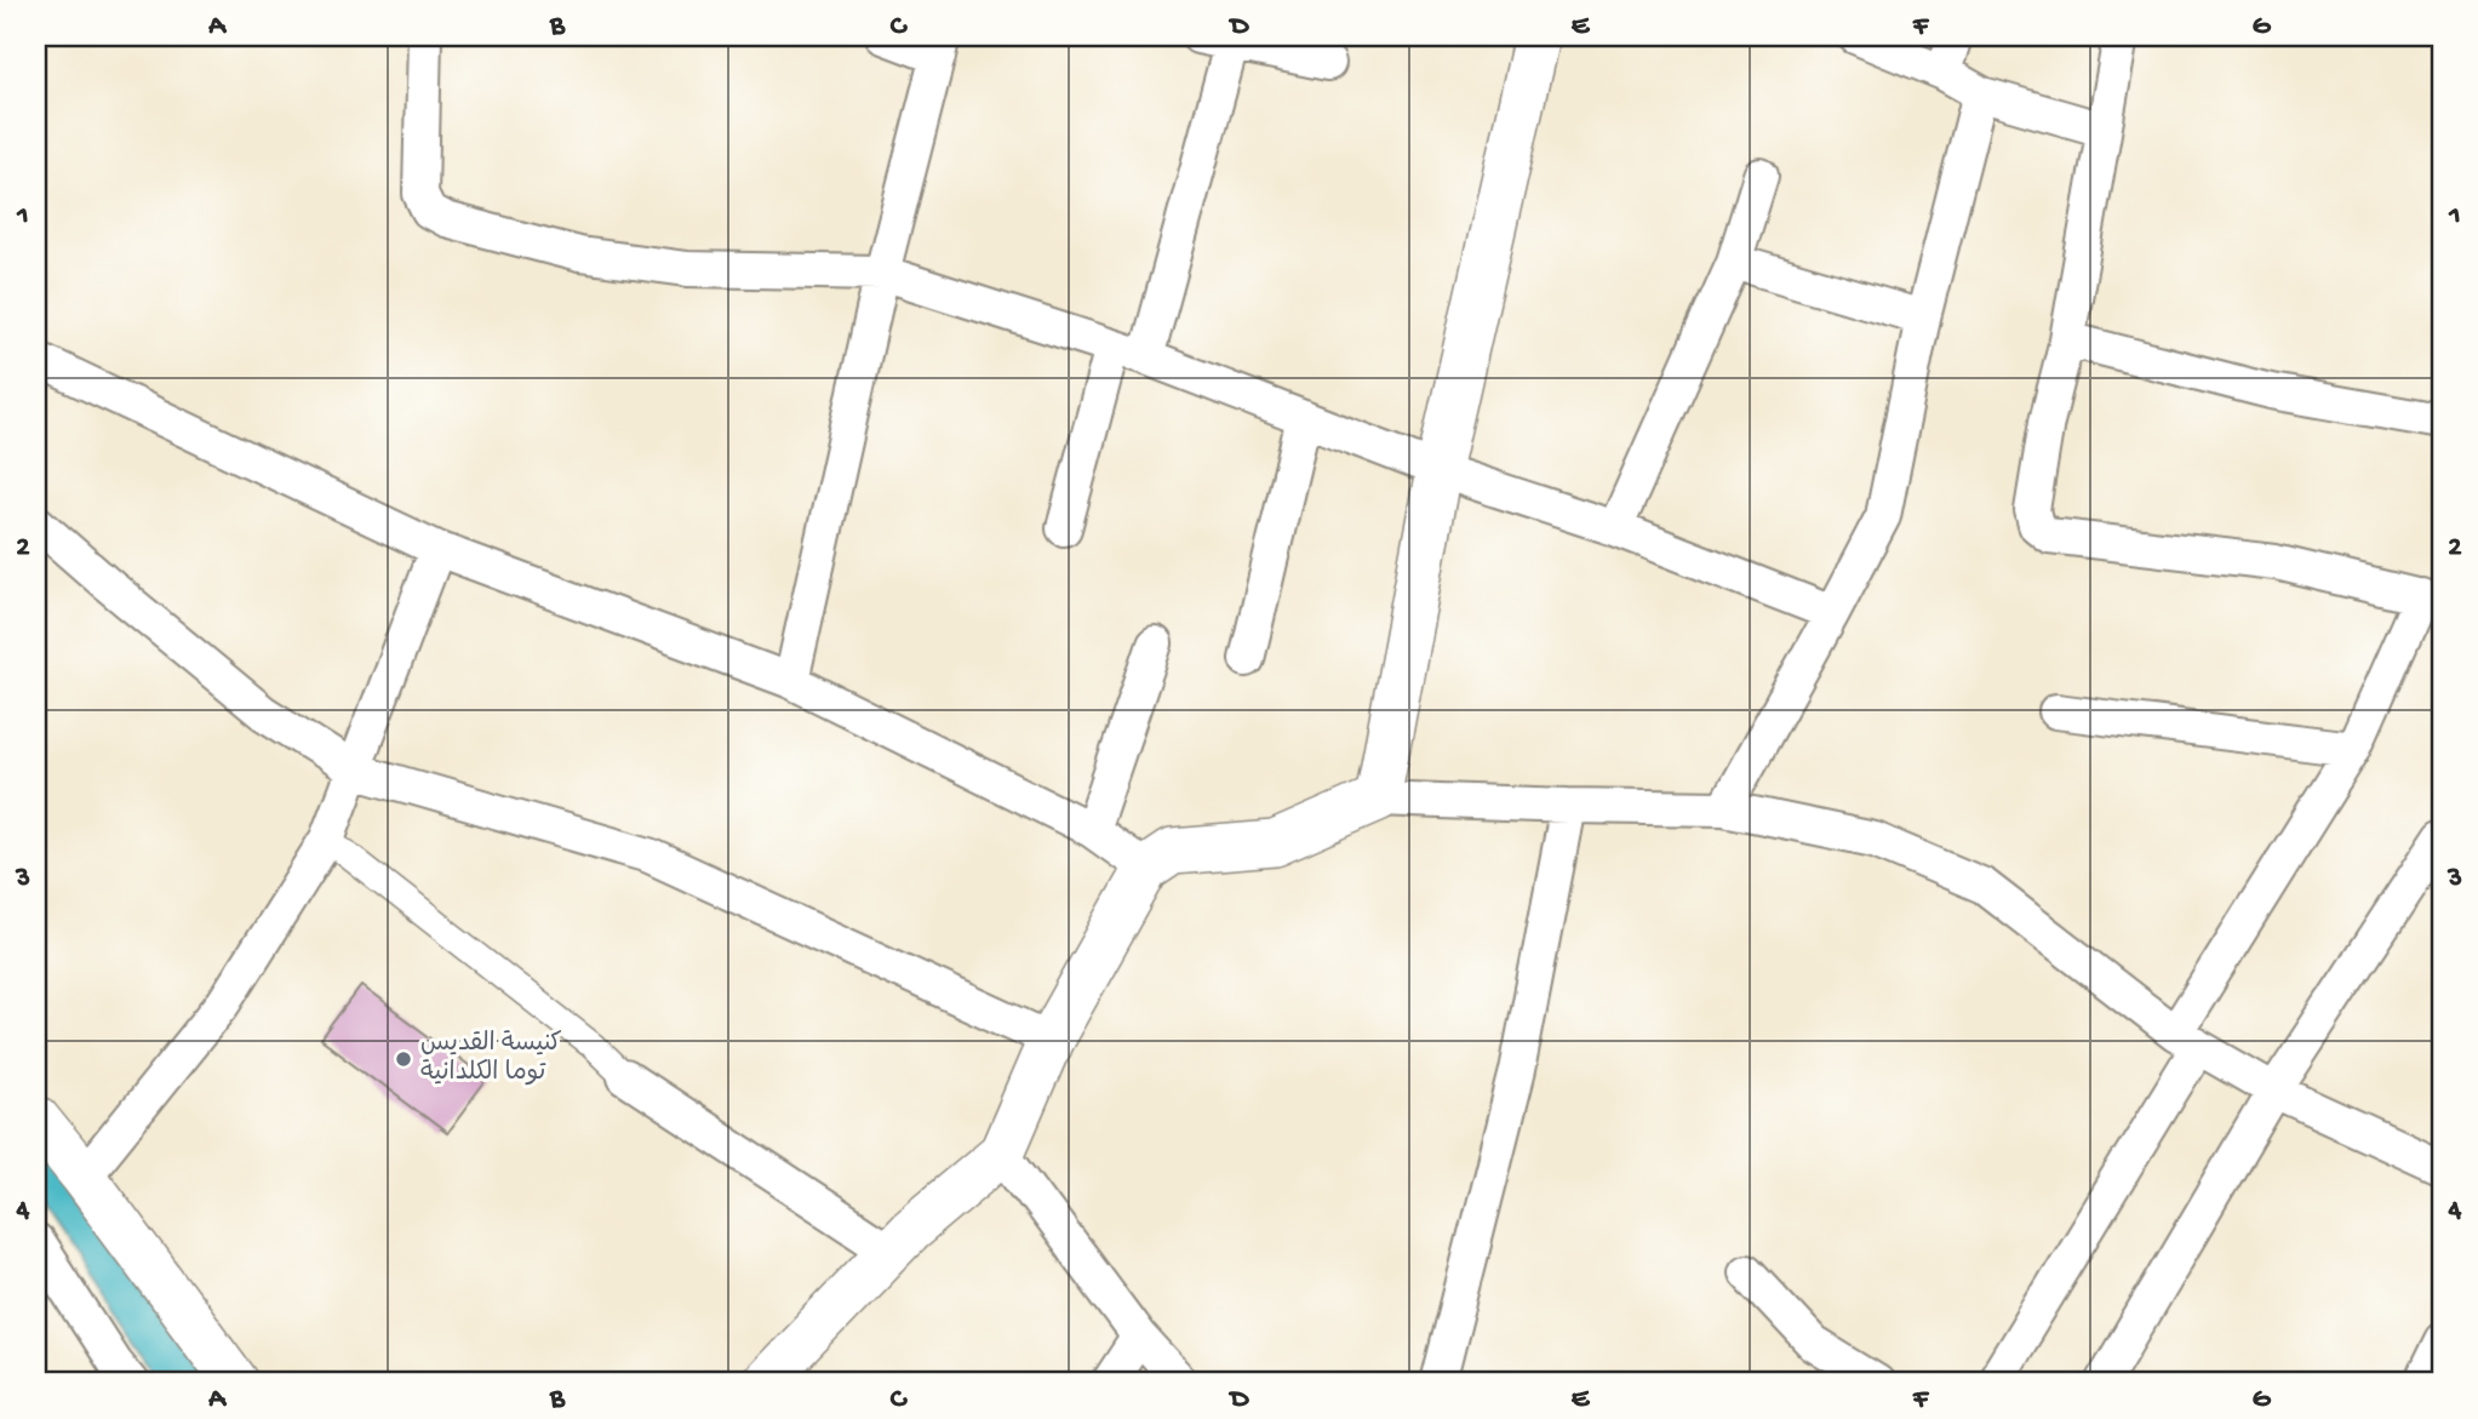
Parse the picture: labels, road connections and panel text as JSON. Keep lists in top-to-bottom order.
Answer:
{
  "places": ["كنيسة القديس توما الكلدانية"],
  "grid": {
    "columns": [
      "A",
      "B",
      "C",
      "D",
      "E",
      "F",
      "G"
    ],
    "rows": [
      "1",
      "2",
      "3",
      "4"
    ]
  }
}
